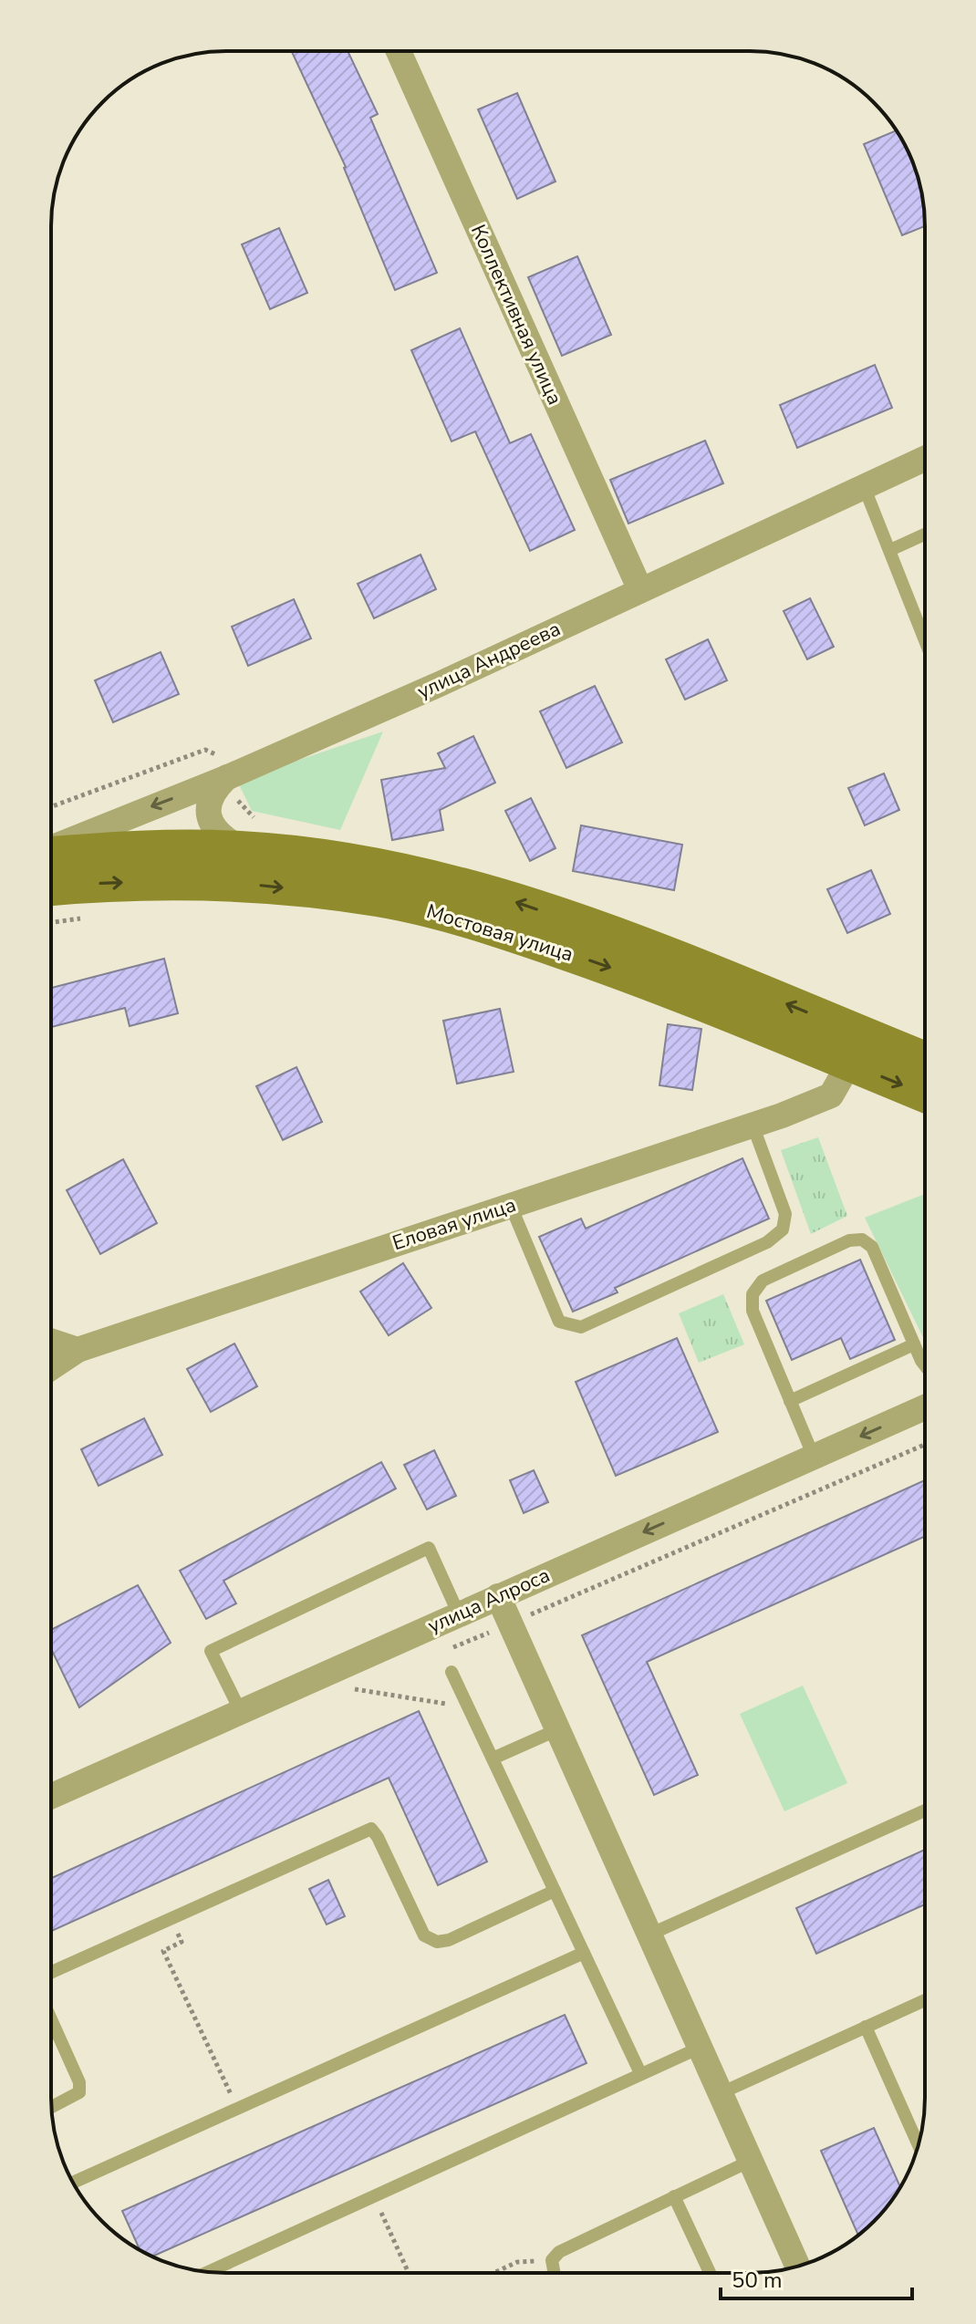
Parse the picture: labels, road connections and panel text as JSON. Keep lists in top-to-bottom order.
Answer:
{
  "streets": {
    "main road": ["Мостовая улица"],
    "street": [
      "Коллективная улица",
      "улица Андреева",
      "Еловая улица",
      "улица Алроса"
    ]
  },
  "crossings": [
    ["Коллективная улица", "улица Андреева"],
    ["Мостовая улица", "Еловая улица"]
  ],
  "one_way": ["улица Алроса"],
  "scale_bar": "50 m"
}
